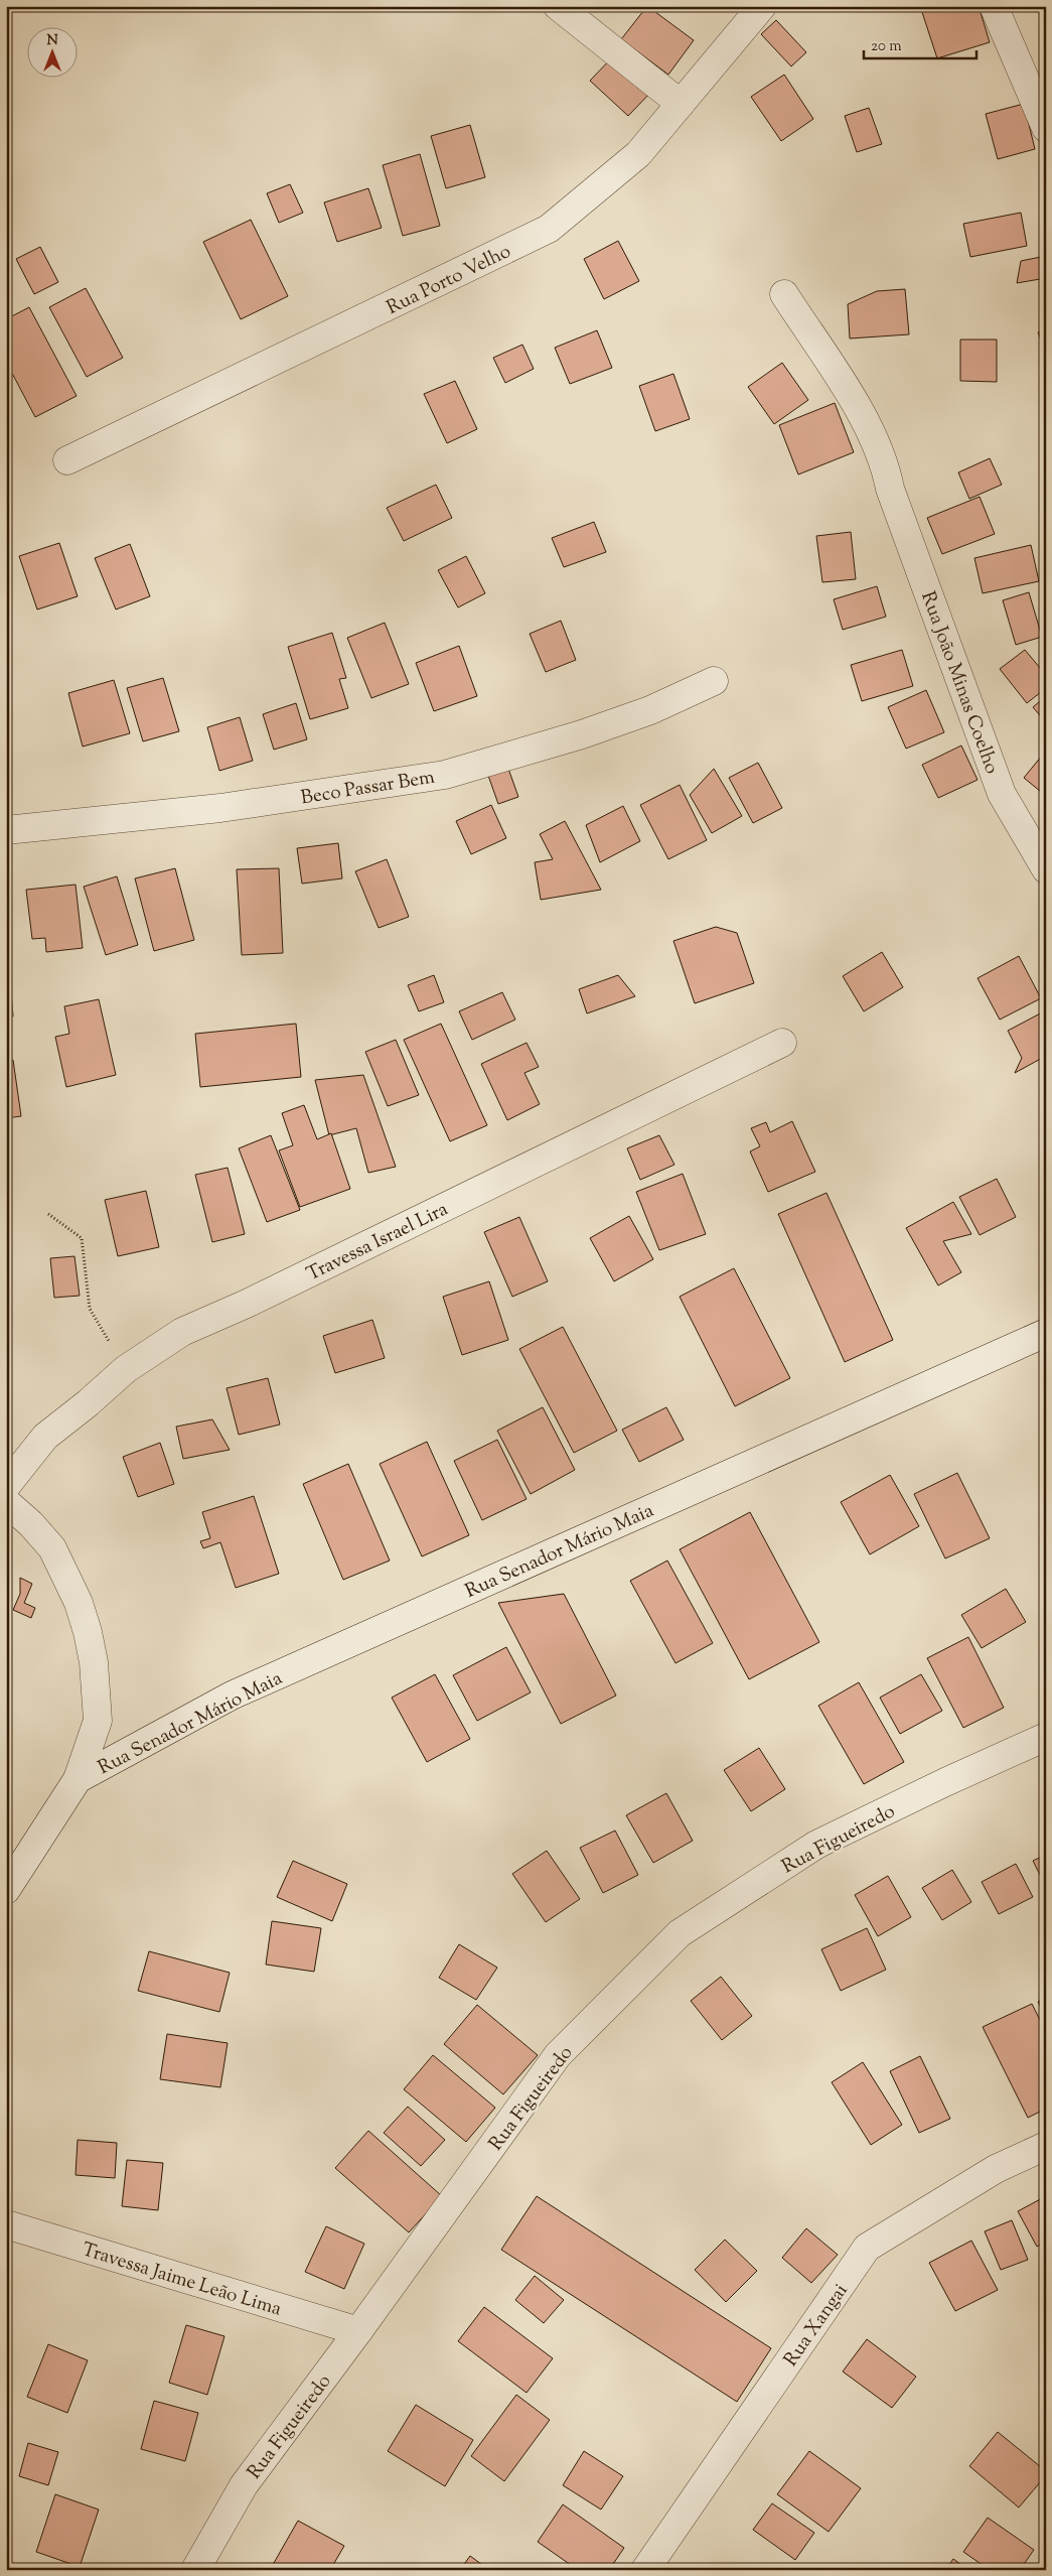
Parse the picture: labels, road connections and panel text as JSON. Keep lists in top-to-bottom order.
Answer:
{
  "streets": {
    "street": [
      "Rua Porto Velho",
      "Rua João Minas Coelho",
      "Beco Passar Bem",
      "Travessa Israel Lira",
      "Rua Senador Mário Maia",
      "Rua Figueiredo",
      "Travessa Jaime Leão Lima",
      "Rua Xangai"
    ]
  },
  "crossings": [
    ["Rua Figueiredo", "Travessa Jaime Leão Lima"]
  ],
  "scale_bar": "20 m",
  "north": "top"
}
